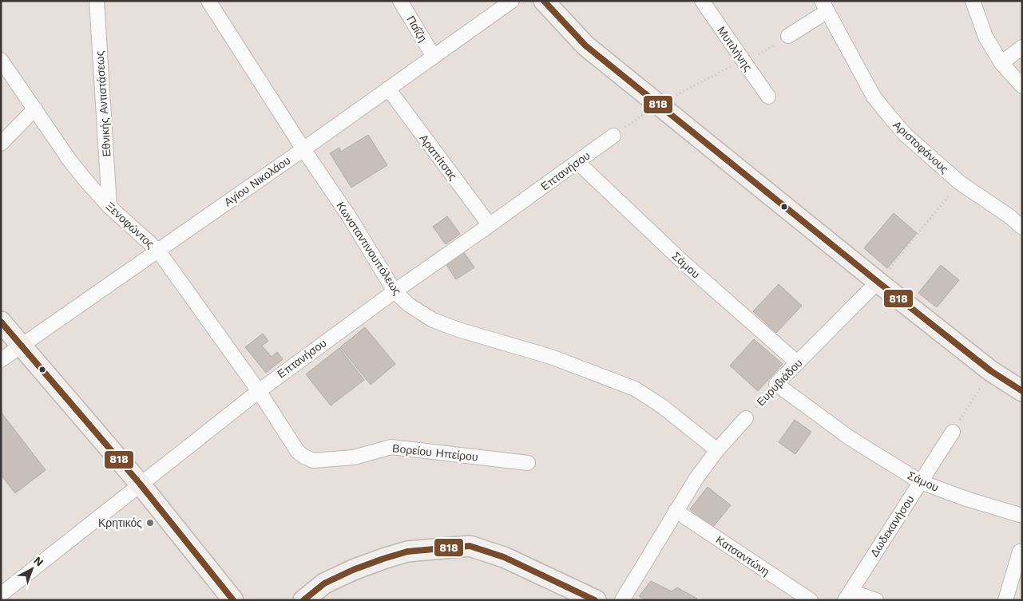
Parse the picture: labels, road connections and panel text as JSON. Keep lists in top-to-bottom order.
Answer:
{
  "streets": {
    "street": [
      "Παΐζη",
      "Μυτιλήνης",
      "Εθνικής Αντιστάσεως",
      "Αριστοφάνους",
      "Αραπίτσας",
      "Επτανήσου",
      "Αγίου Νικολάου",
      "Ξενοφώντος",
      "Κωνσταντινουπόλεως",
      "Σάμου",
      "Ευρυβιάδου",
      "Βορείου Ηπείρου",
      "Δωδεκανήσου",
      "Κατσαντώνη"
    ]
  },
  "crossings": [
    ["Παΐζη", "Αγίου Νικολάου"],
    ["Εθνικής Αντιστάσεως", "Ξενοφώντος"],
    ["Αραπίτσας", "Επτανήσου"],
    ["Αραπίτσας", "Αγίου Νικολάου"],
    ["Επτανήσου", "Ξενοφώντος"],
    ["Επτανήσου", "Κωνσταντινουπόλεως"],
    ["Επτανήσου", "Σάμου"],
    ["Επτανήσου", "Βορείου Ηπείρου"],
    ["Αγίου Νικολάου", "Ξενοφώντος"],
    ["Αγίου Νικολάου", "Κωνσταντινουπόλεως"],
    ["Ξενοφώντος", "Βορείου Ηπείρου"],
    ["Σάμου", "Ευρυβιάδου"],
    ["Σάμου", "Δωδεκανήσου"]
  ],
  "places": ["Κρητικός"],
  "lines": ["transit line 818"],
  "north": "top right"
}
